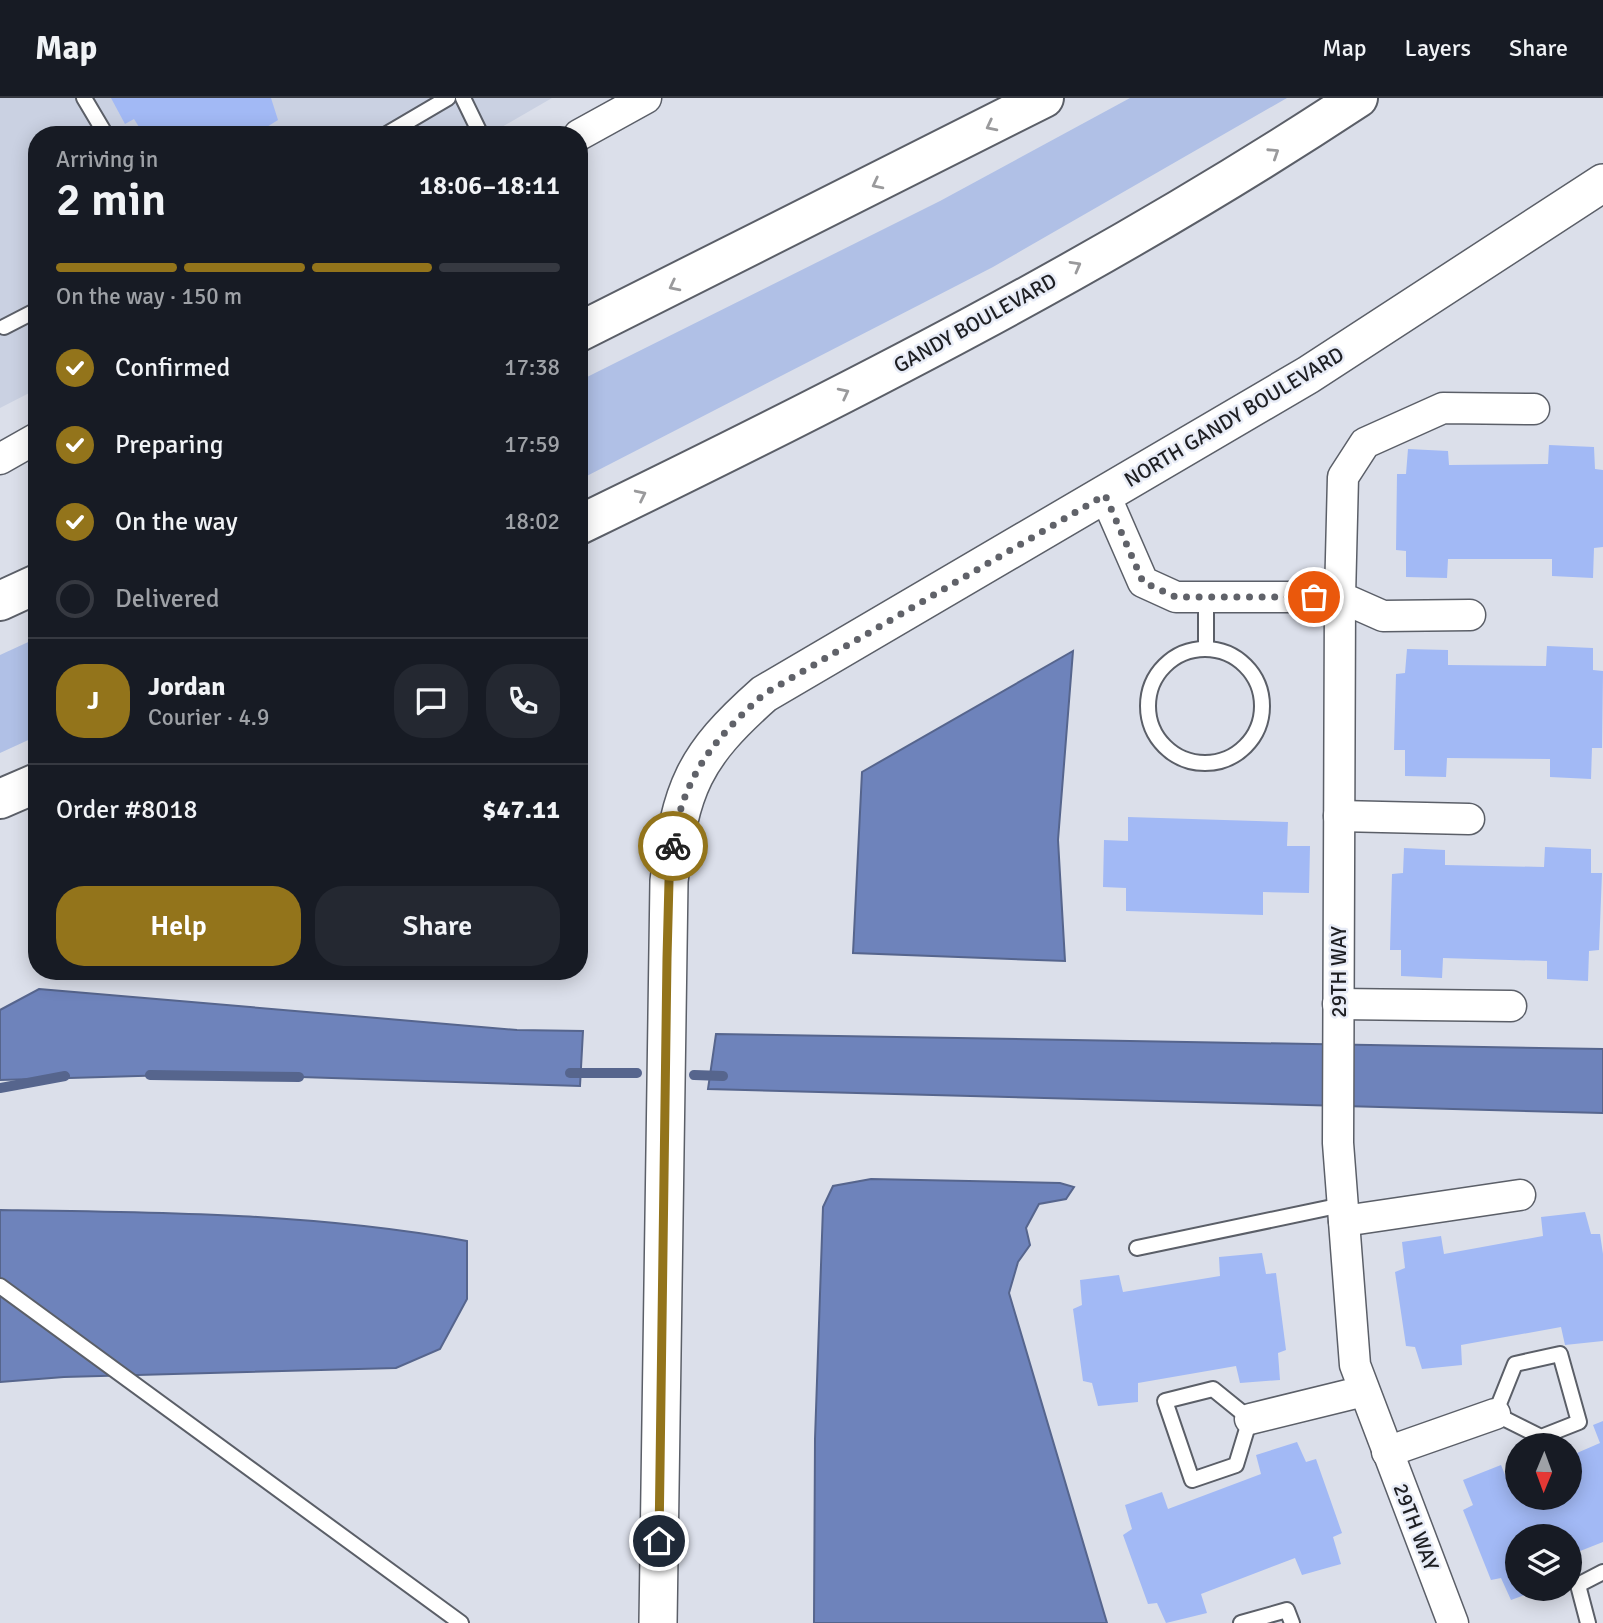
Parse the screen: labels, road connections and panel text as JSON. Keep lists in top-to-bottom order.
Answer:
{
  "streets": {
    "highway": ["GANDY BOULEVARD"],
    "street": ["NORTH GANDY BOULEVARD", "29TH WAY"]
  },
  "north": "bottom",
  "page": {
    "header": "Map",
    "nav": ["Map", "Layers", "Share"],
    "heading": ["2 min", "Arriving in", "18:06–18:11"],
    "panel": [
      "Jordan",
      "Courier · 4.9",
      "Order #8018",
      "$47.11"
    ],
    "bar": "On the way · 150 m",
    "list": [
      ["Confirmed", "17:38"],
      ["Preparing", "17:59"],
      ["On the way", "18:02"],
      "Delivered"
    ],
    "round": "J",
    "buttons": ["Help", "Share"]
  }
}
